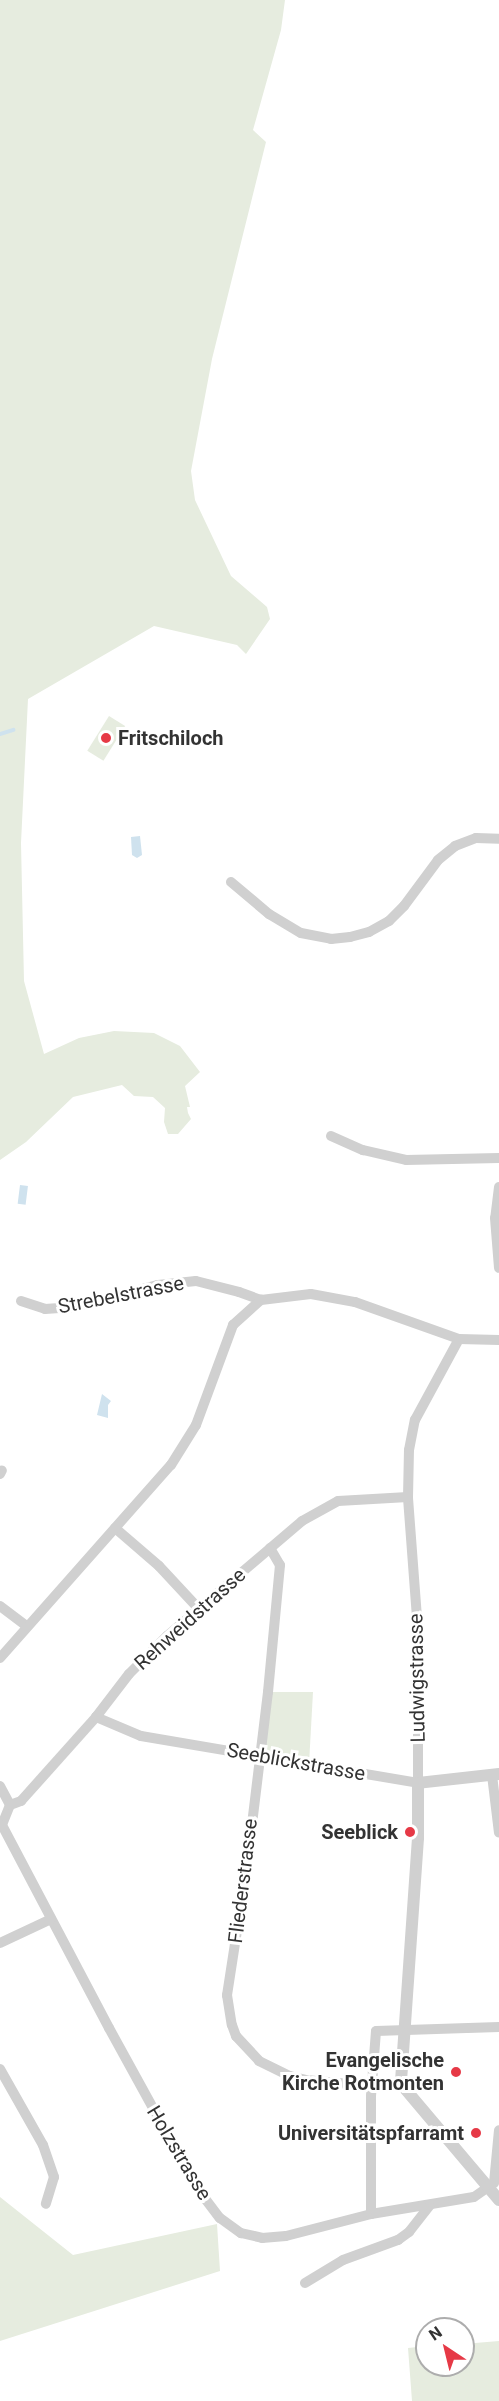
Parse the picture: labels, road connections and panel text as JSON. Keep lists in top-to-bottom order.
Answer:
{
  "streets": {
    "street": [
      "Strebelstrasse",
      "Rehweidstrasse",
      "Ludwigstrasse",
      "Seeblickstrasse",
      "Fliederstrasse",
      "Holzstrasse"
    ]
  },
  "crossings": [
    ["Strebelstrasse", "Ludwigstrasse"],
    ["Rehweidstrasse", "Ludwigstrasse"],
    ["Rehweidstrasse", "Seeblickstrasse"],
    ["Rehweidstrasse", "Fliederstrasse"],
    ["Rehweidstrasse", "Holzstrasse"],
    ["Ludwigstrasse", "Seeblickstrasse"],
    ["Ludwigstrasse", "Fliederstrasse"],
    ["Seeblickstrasse", "Fliederstrasse"]
  ],
  "places": [
    "Fritschiloch",
    "Seeblick",
    "Evangelische Kirche Rotmonten",
    "Universitätspfarramt"
  ],
  "north": "top left"
}
